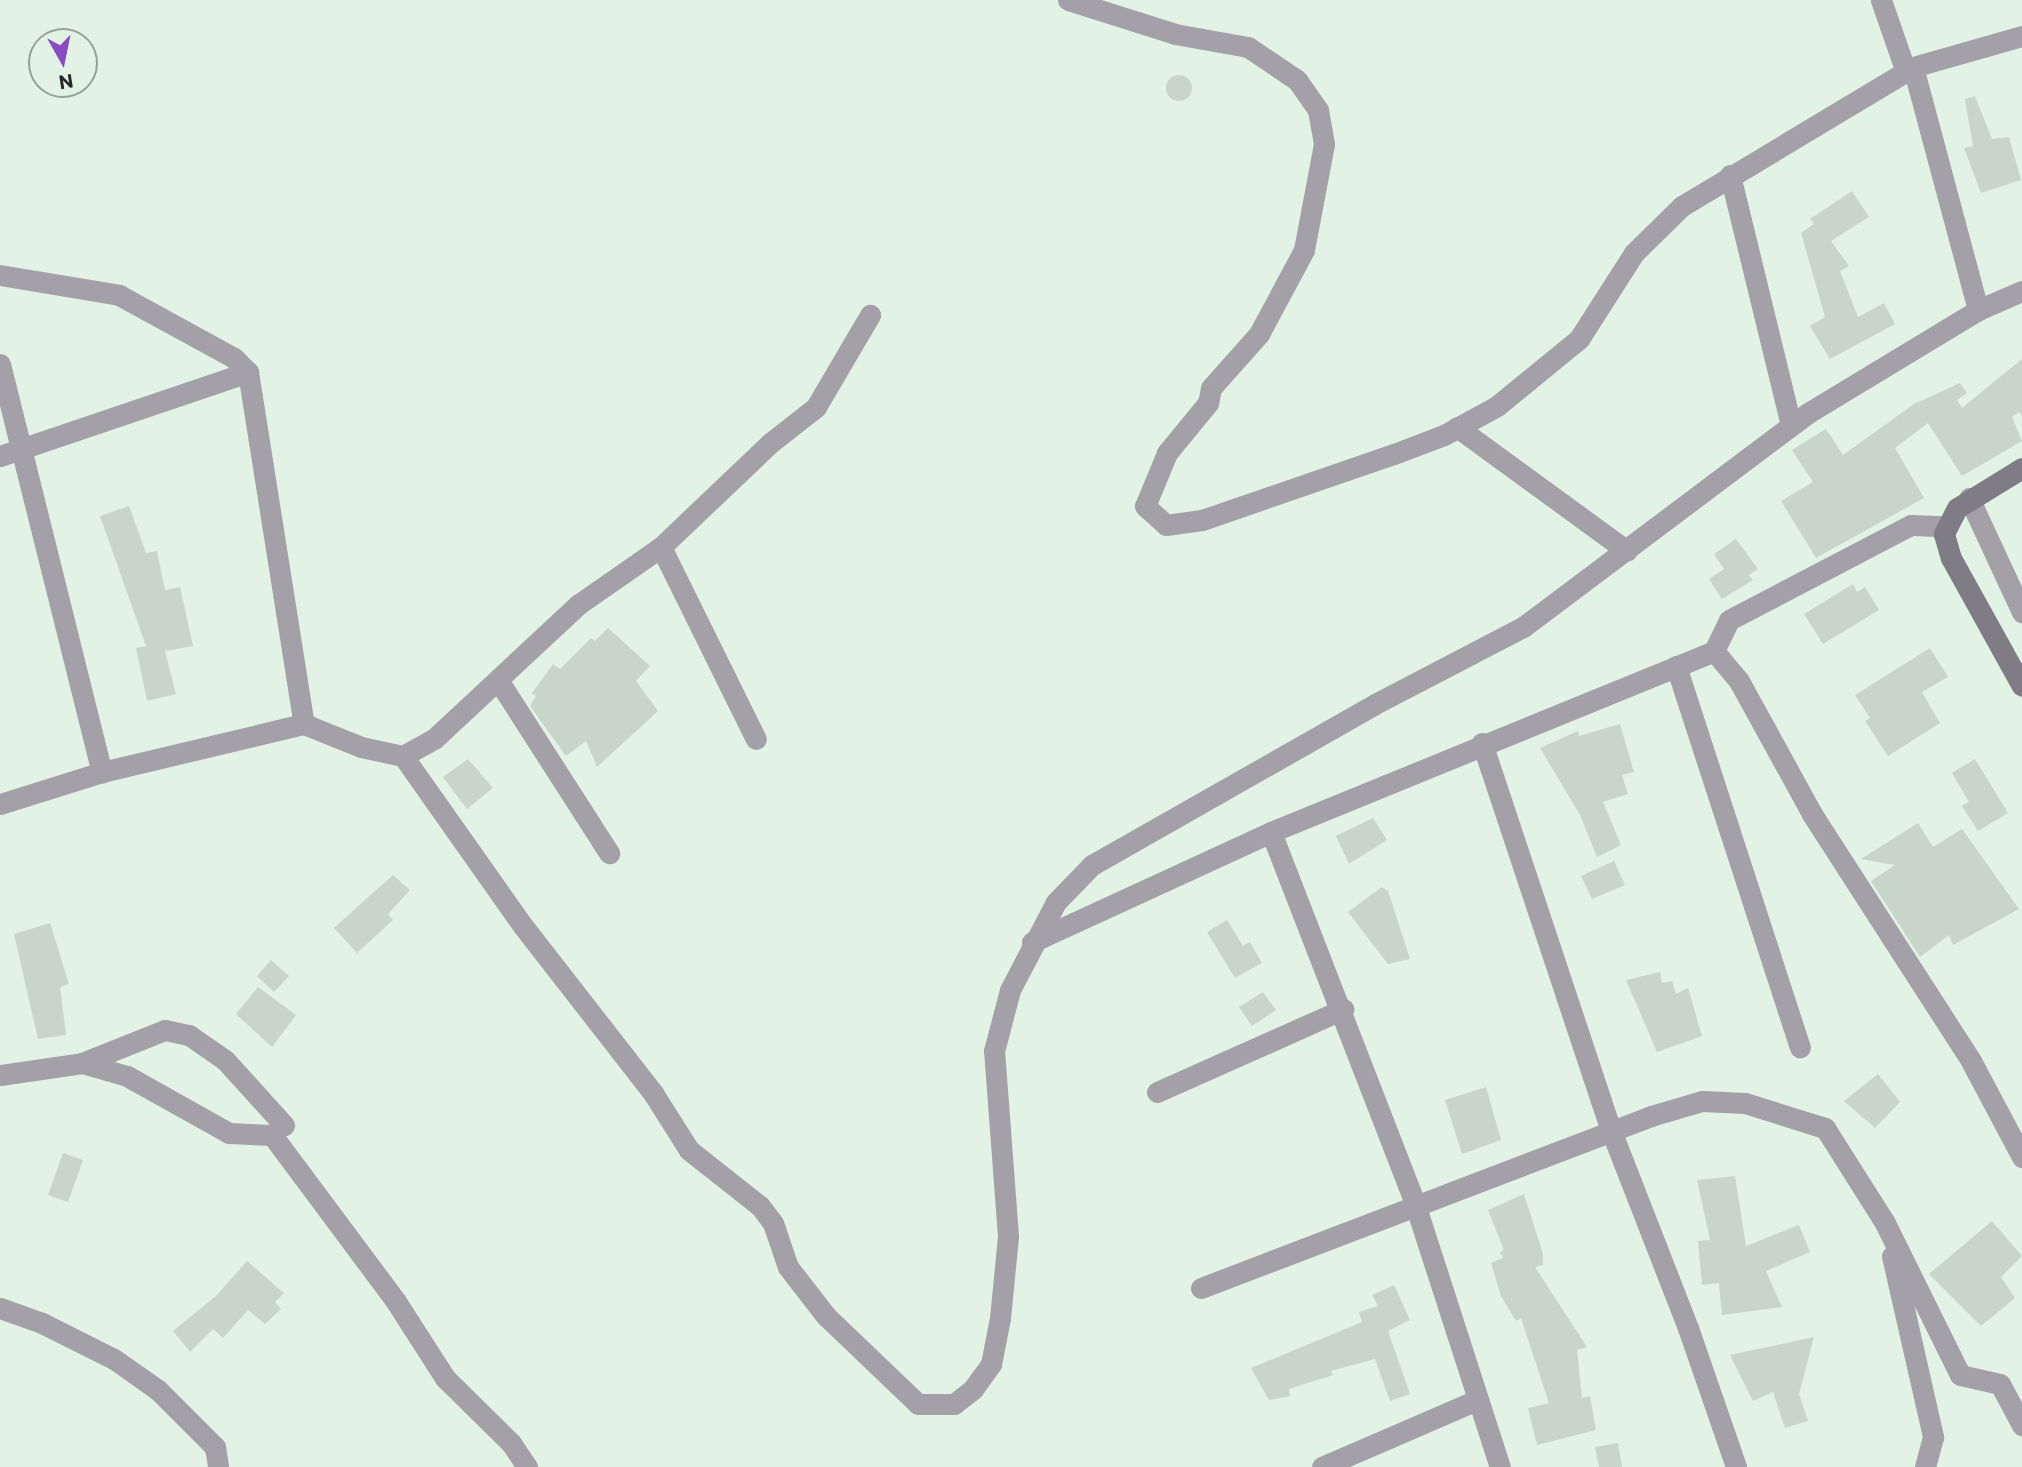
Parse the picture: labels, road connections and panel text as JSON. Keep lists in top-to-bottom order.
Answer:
{
  "north": "bottom"
}
